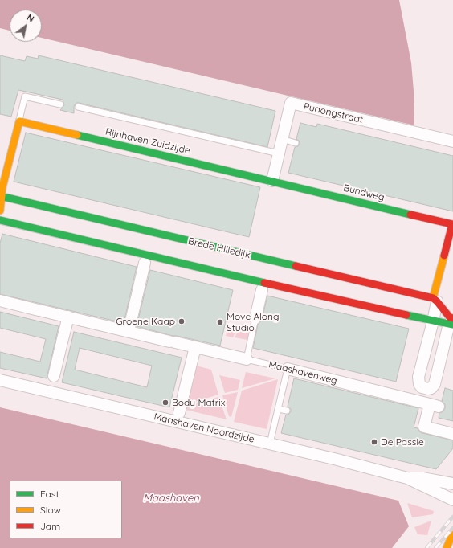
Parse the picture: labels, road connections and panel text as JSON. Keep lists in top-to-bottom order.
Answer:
{
  "streets": {
    "street": [
      "Pudongstraat",
      "Rijnhaven Zuidzijde",
      "Bundweg",
      "Brede Hilledijk",
      "Maashavenweg",
      "Maashaven Noordzijde"
    ]
  },
  "crossings": [
    ["Pudongstraat", "Rijnhaven Zuidzijde"],
    ["Pudongstraat", "Bundweg"],
    ["Rijnhaven Zuidzijde", "Bundweg"],
    ["Bundweg", "Brede Hilledijk"]
  ],
  "water": ["Maashaven"],
  "places": [
    "Groene Kaap",
    "Move Along Studio",
    "Body Matrix",
    "De Passie"
  ],
  "legend": ["Fast", "Slow", "Jam"],
  "north": "top right"
}
